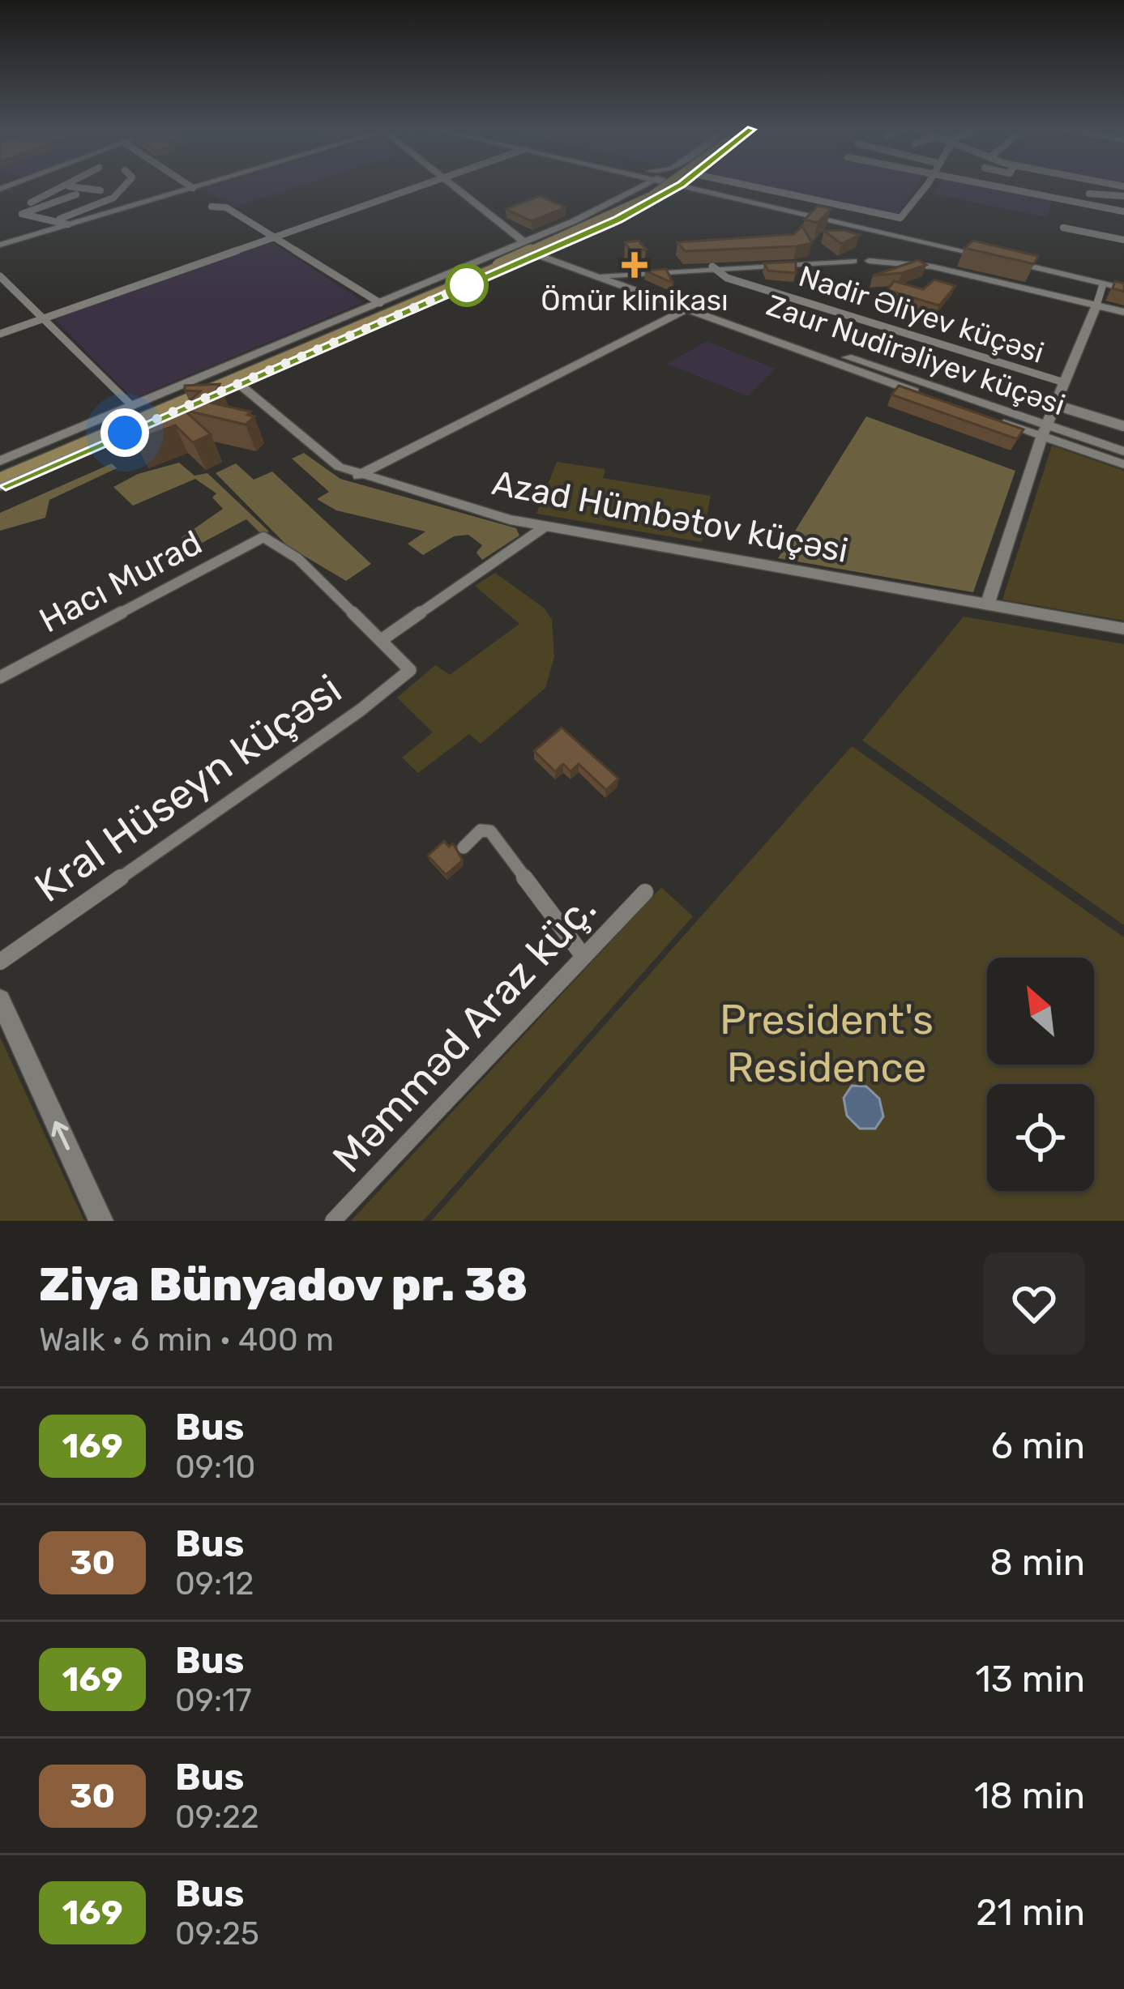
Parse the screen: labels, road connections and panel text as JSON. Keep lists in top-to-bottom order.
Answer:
{
  "streets": {
    "main road": ["Zaur Nudirəliyev küçəsi", "Azad Hümbətov küçəsi"],
    "street": [
      "Nadir Əliyev küçəsi",
      "Hacı Murad",
      "Kral Hüseyn küçəsi",
      "Məmməd Araz küç."
    ]
  },
  "crossings": [
    ["Hacı Murad", "Kral Hüseyn küçəsi"]
  ],
  "parks": ["President's Residence"],
  "places": {
    "health": ["Ömür klinikası"]
  },
  "lines": ["bus line 169"],
  "north": "top left",
  "page": {
    "heading": ["Ziya Bünyadov pr. 38", "Walk · 6 min · 400 m"],
    "list": [
      {
        "mark": "169",
        "name": "Bus",
        "note": "09:10",
        "value": "6 min"
      },
      {
        "mark": "30",
        "name": "Bus",
        "note": "09:12",
        "value": "8 min"
      },
      {
        "mark": "169",
        "name": "Bus",
        "note": "09:17",
        "value": "13 min"
      },
      {
        "mark": "30",
        "name": "Bus",
        "note": "09:22",
        "value": "18 min"
      },
      {
        "mark": "169",
        "name": "Bus",
        "note": "09:25",
        "value": "21 min"
      }
    ]
  }
}
